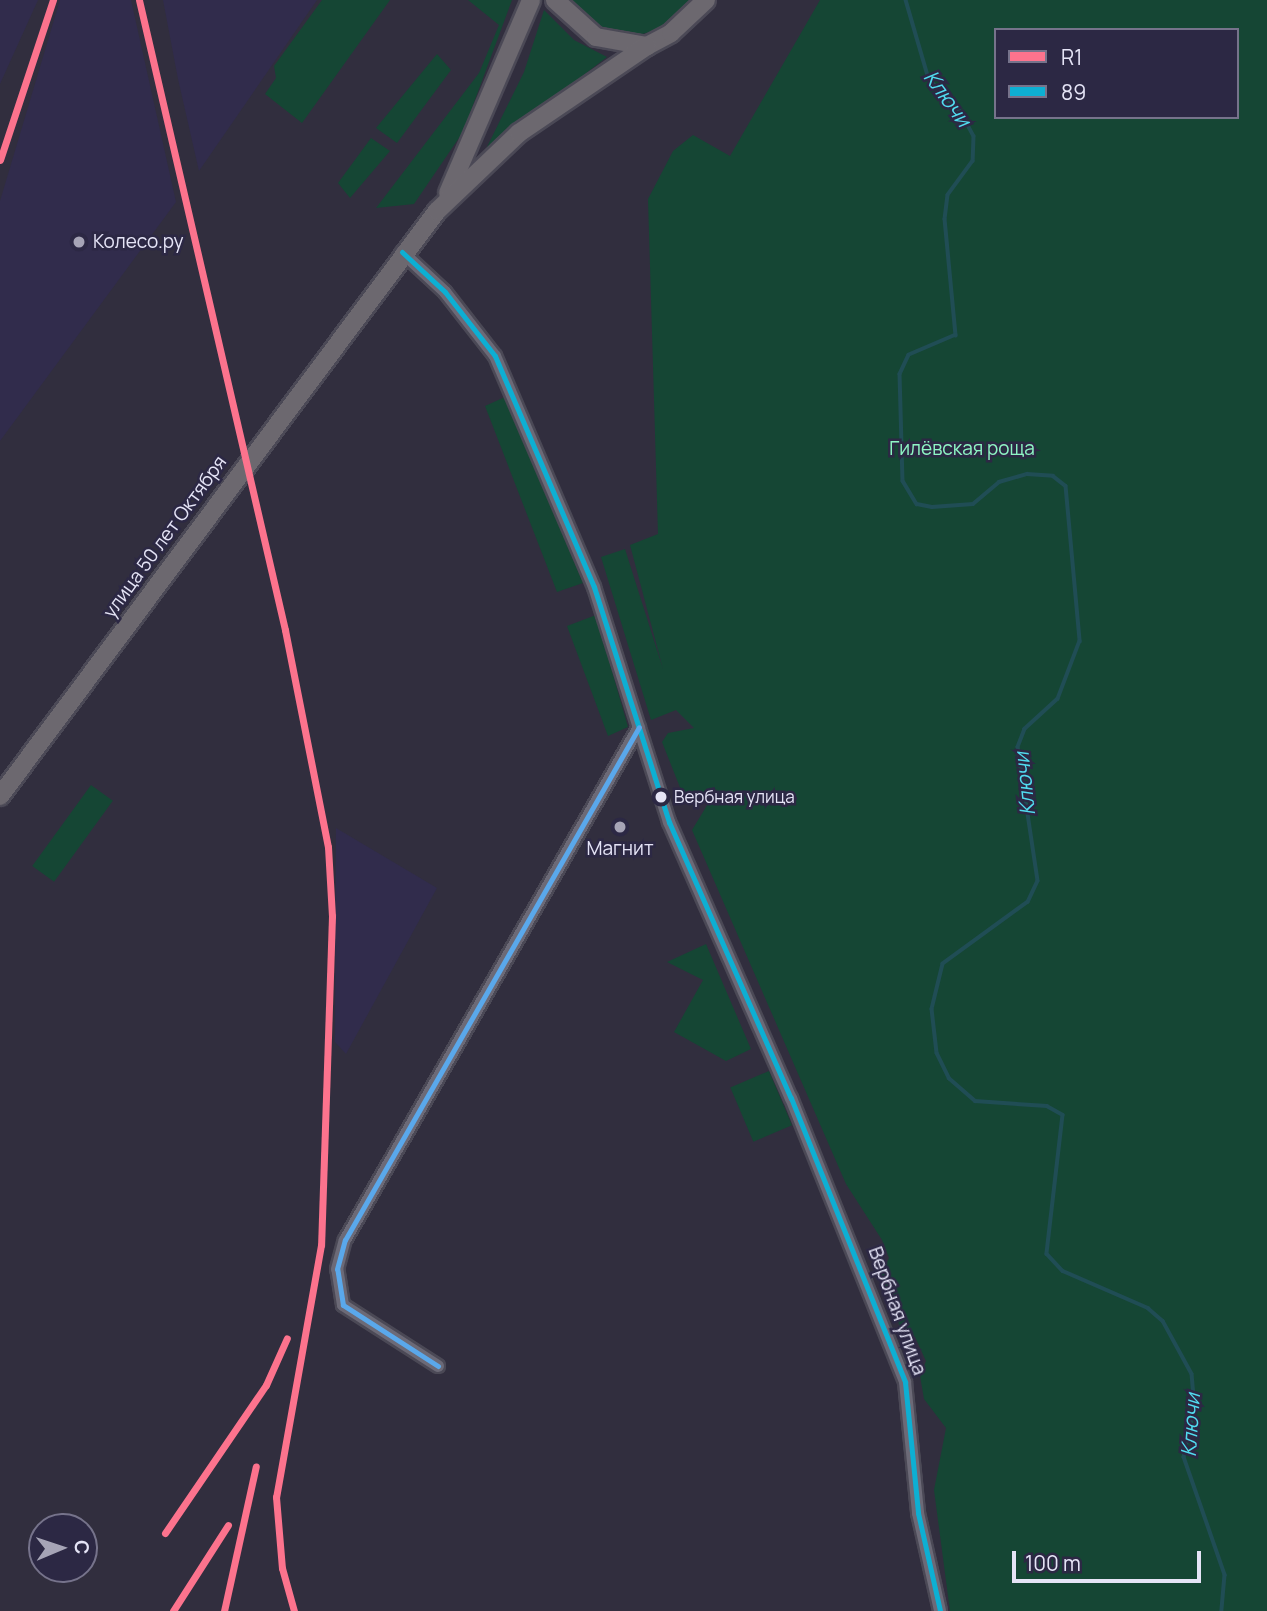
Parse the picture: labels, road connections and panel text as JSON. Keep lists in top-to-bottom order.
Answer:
{
  "streets": {
    "main road": ["улица 50 лет Октября"],
    "street": ["Вербная улица"]
  },
  "crossings": [
    ["улица 50 лет Октября", "Вербная улица"]
  ],
  "water": ["Ключи"],
  "parks": ["Гилёвская роща"],
  "places": ["Колесо.ру", "Вербная улица", "Магнит"],
  "lines": ["transit line R1", "transit line 89"],
  "legend": ["R1", "89"],
  "scale_bar": "100 m",
  "north": "right"
}
